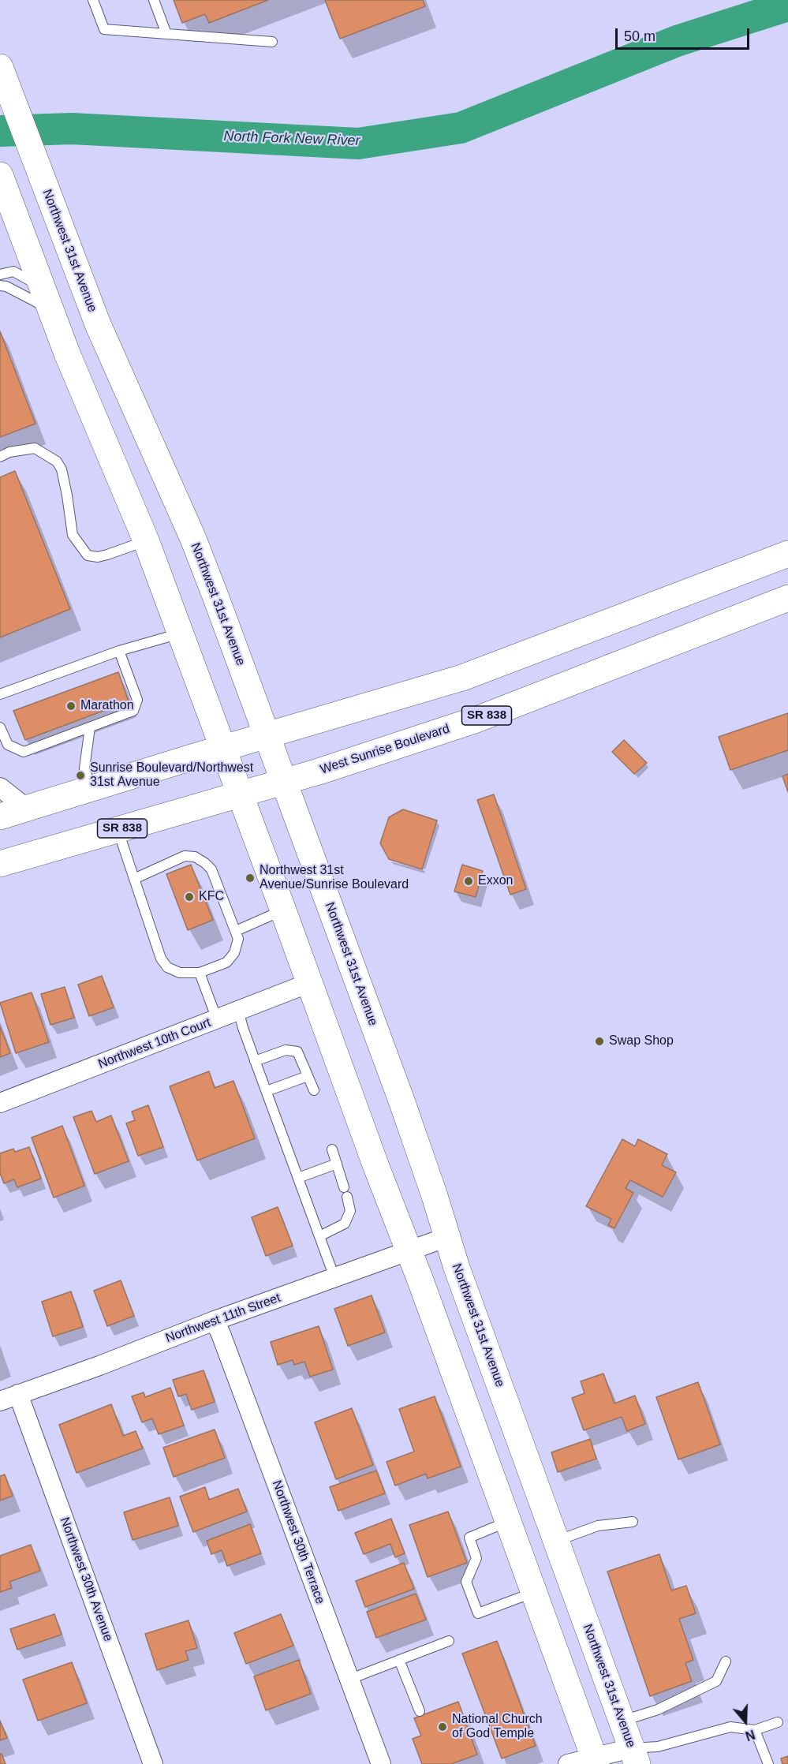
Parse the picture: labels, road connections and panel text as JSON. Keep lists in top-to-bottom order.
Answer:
{
  "streets": {
    "main road": ["Northwest 31st Avenue", "SR 838", "West Sunrise Boulevard"],
    "street": [
      "Northwest 10th Court",
      "Northwest 11th Street",
      "Northwest 30th Terrace",
      "Northwest 30th Avenue"
    ]
  },
  "crossings": [
    ["Northwest 31st Avenue", "West Sunrise Boulevard"],
    ["Northwest 31st Avenue", "Northwest 11th Street"],
    ["Northwest 11th Street", "Northwest 30th Terrace"],
    ["Northwest 11th Street", "Northwest 30th Avenue"]
  ],
  "water": ["North Fork New River"],
  "places": [
    "Marathon",
    "Sunrise Boulevard/Northwest 31st Avenue",
    "Northwest 31st Avenue/Sunrise Boulevard",
    "Exxon",
    "KFC",
    "Swap Shop",
    "National Church of God Temple"
  ],
  "scale_bar": "50 m",
  "north": "bottom"
}
